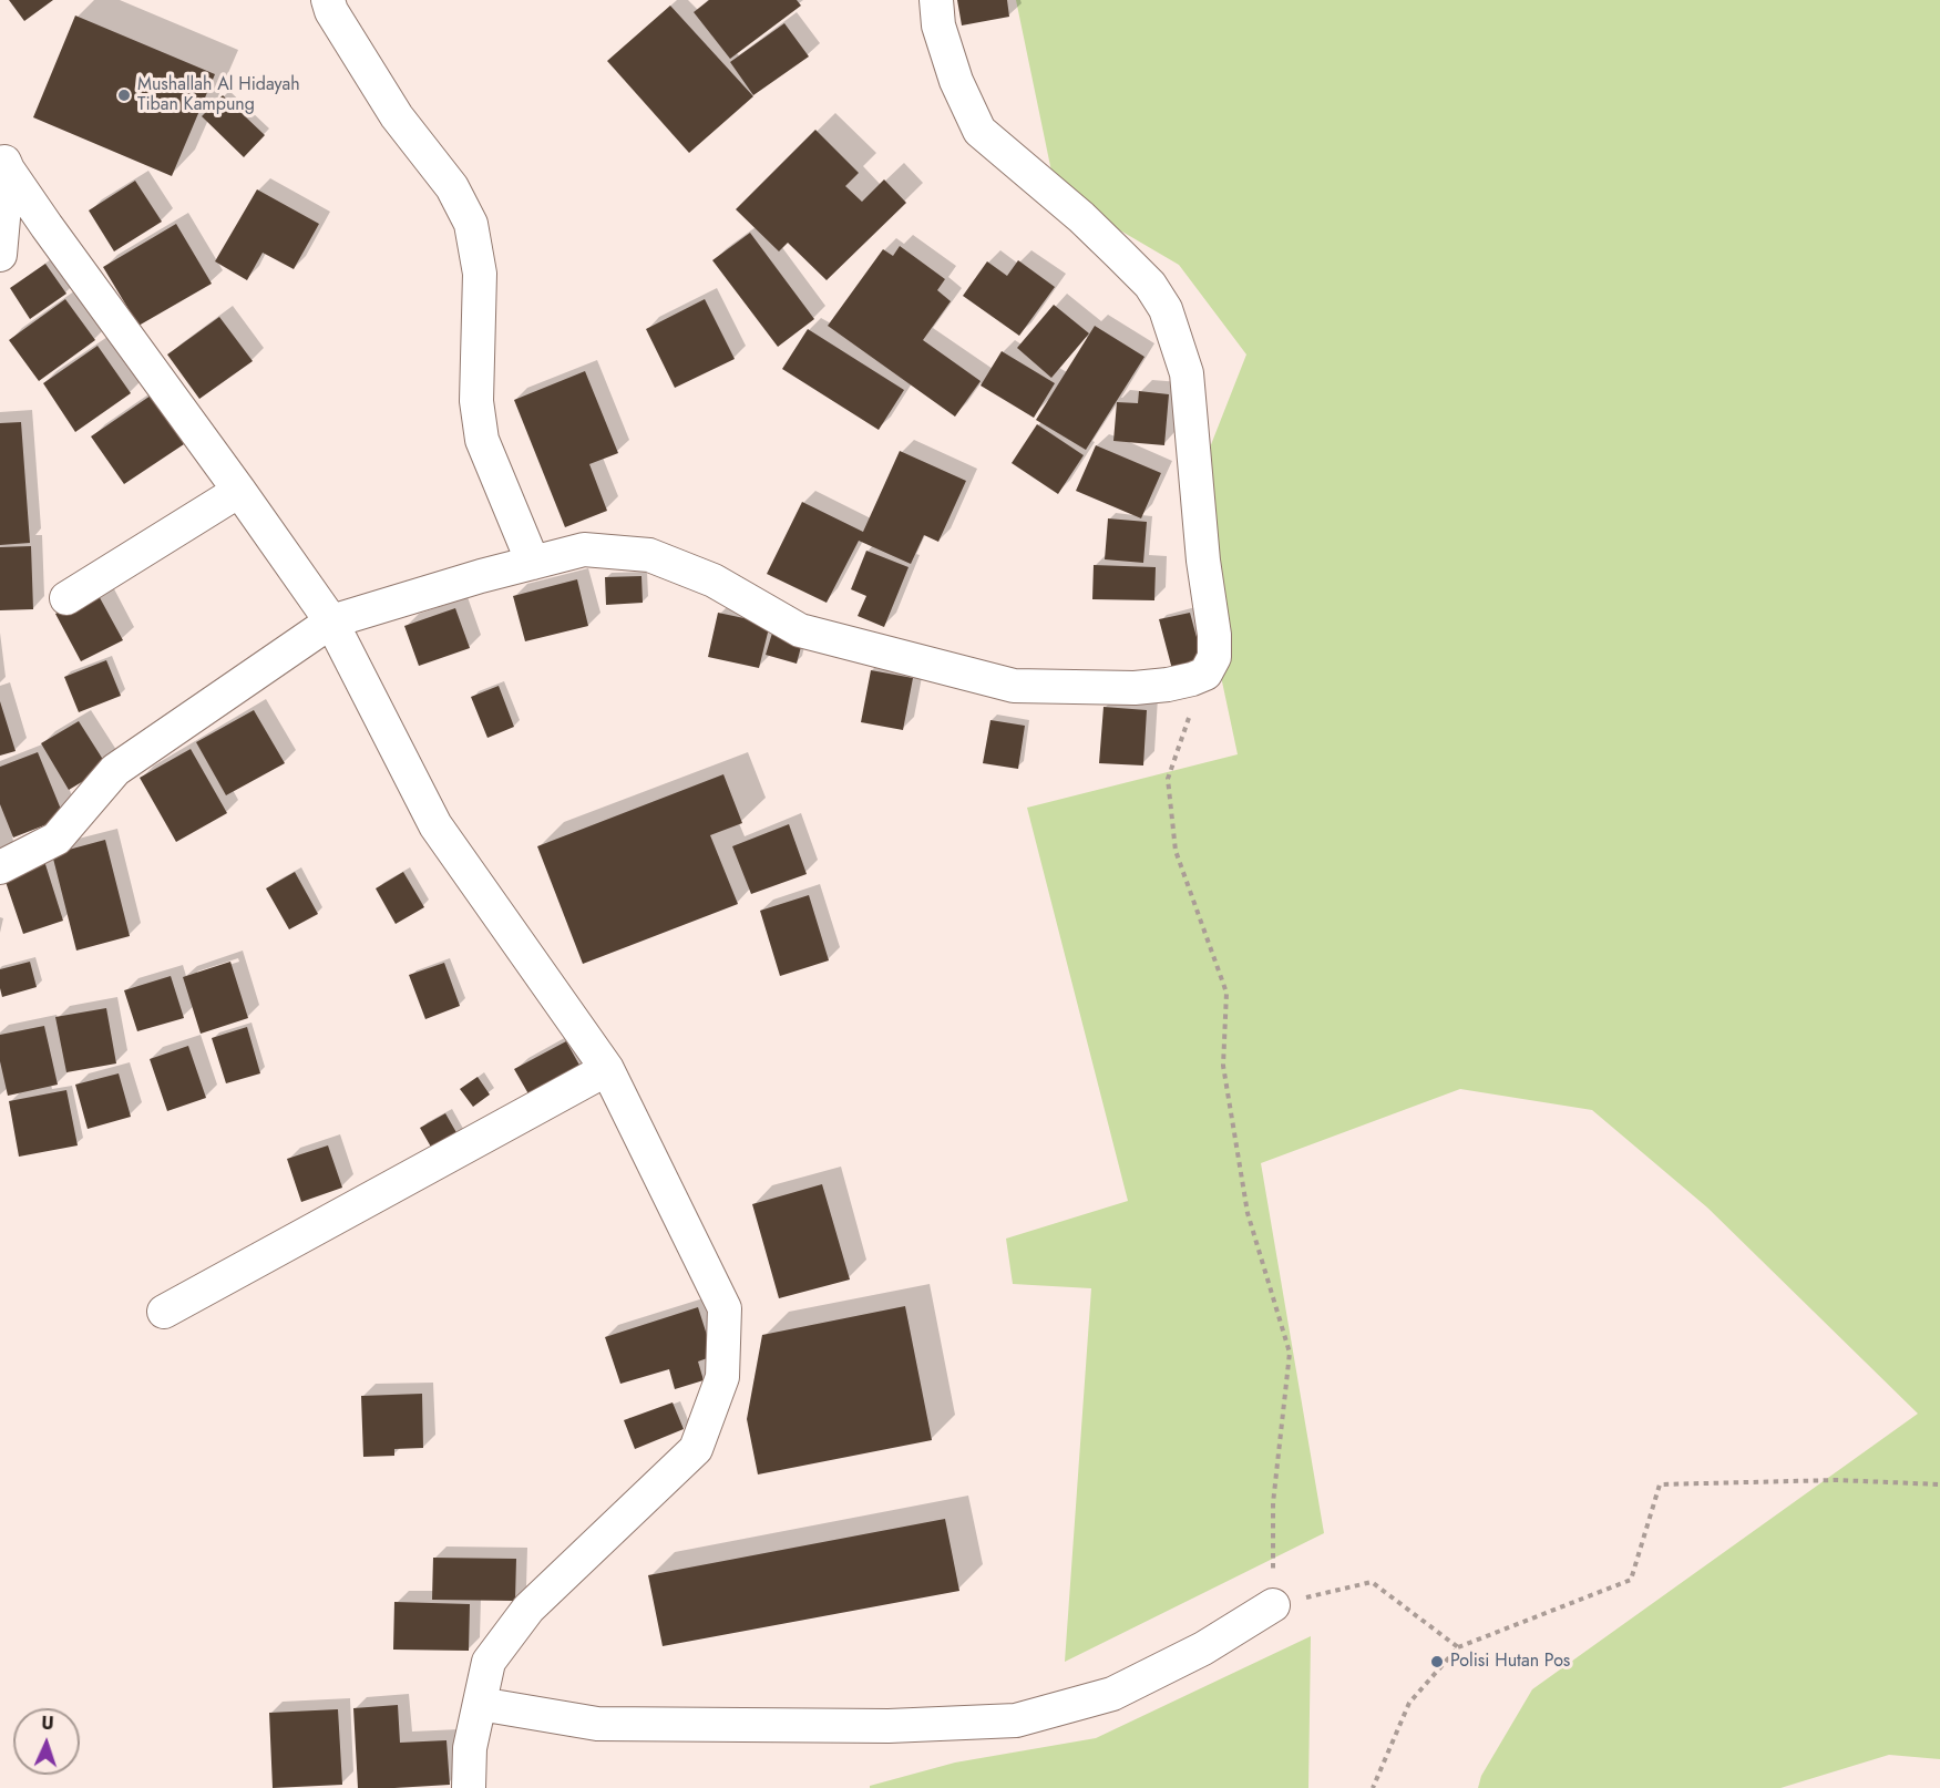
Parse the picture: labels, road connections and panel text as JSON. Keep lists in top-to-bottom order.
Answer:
{
  "places": ["Mushallah Al Hidayah Tiban Kampung", "Polisi Hutan Pos"],
  "north": "top"
}
